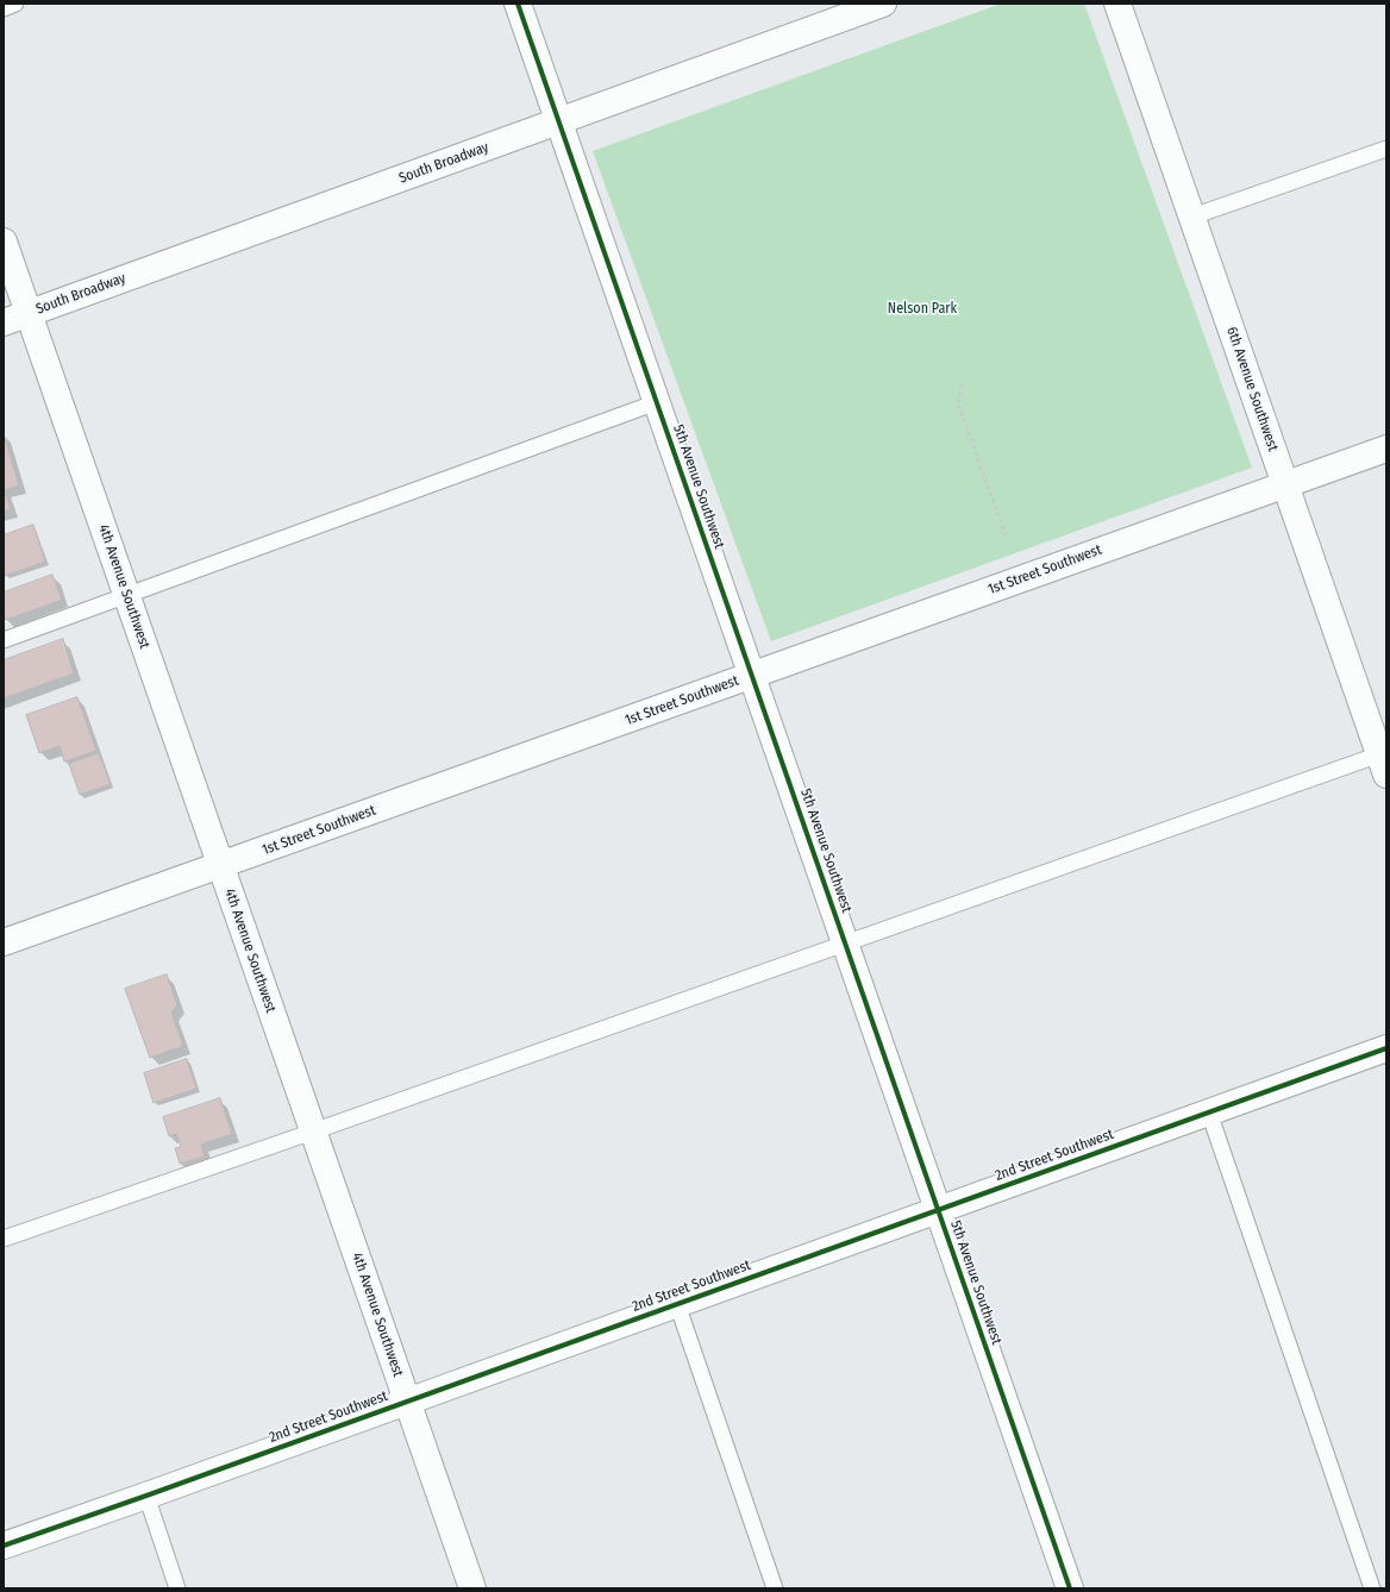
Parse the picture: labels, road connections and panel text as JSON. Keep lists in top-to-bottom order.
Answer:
{
  "streets": {
    "street": [
      "South Broadway",
      "6th Avenue Southwest",
      "5th Avenue Southwest",
      "1st Street Southwest",
      "4th Avenue Southwest",
      "2nd Street Southwest"
    ]
  },
  "crossings": [
    ["South Broadway", "5th Avenue Southwest"],
    ["South Broadway", "4th Avenue Southwest"],
    ["6th Avenue Southwest", "1st Street Southwest"],
    ["5th Avenue Southwest", "1st Street Southwest"],
    ["5th Avenue Southwest", "2nd Street Southwest"],
    ["1st Street Southwest", "4th Avenue Southwest"],
    ["4th Avenue Southwest", "2nd Street Southwest"]
  ],
  "parks": ["Nelson Park"]
}
